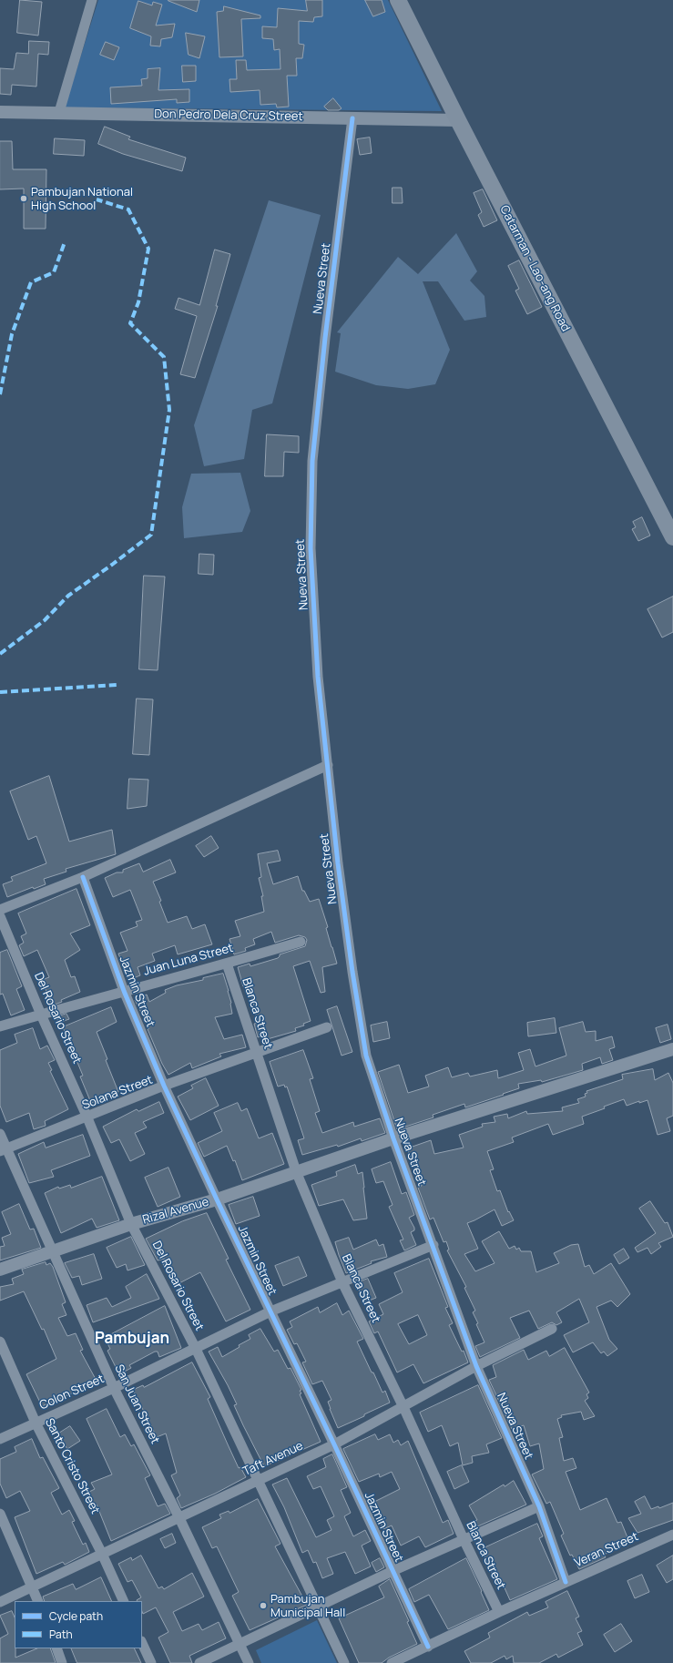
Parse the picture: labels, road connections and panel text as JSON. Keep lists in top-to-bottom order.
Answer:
{
  "streets": {
    "main road": ["Catarman - Lao-ang Road"],
    "street": [
      "Don Pedro Dela Cruz Street",
      "Nueva Street",
      "Juan Luna Street",
      "Jazmin Street",
      "Blanca Street",
      "Del Rosario Street",
      "Solana Street",
      "Rizal Avenue",
      "Colon Street",
      "San Juan Street",
      "Taft Avenue",
      "Santo Cristo Street",
      "Veran Street"
    ]
  },
  "crossings": [
    ["Don Pedro Dela Cruz Street", "Catarman - Lao-ang Road"],
    ["Don Pedro Dela Cruz Street", "Nueva Street"],
    ["Nueva Street", "Rizal Avenue"],
    ["Nueva Street", "Colon Street"],
    ["Nueva Street", "Taft Avenue"],
    ["Nueva Street", "Veran Street"],
    ["Juan Luna Street", "Jazmin Street"],
    ["Juan Luna Street", "Blanca Street"],
    ["Juan Luna Street", "Del Rosario Street"],
    ["Jazmin Street", "Solana Street"],
    ["Jazmin Street", "Rizal Avenue"],
    ["Jazmin Street", "Colon Street"],
    ["Jazmin Street", "Taft Avenue"],
    ["Jazmin Street", "Veran Street"],
    ["Blanca Street", "Solana Street"],
    ["Blanca Street", "Rizal Avenue"],
    ["Blanca Street", "Colon Street"],
    ["Blanca Street", "Taft Avenue"],
    ["Blanca Street", "Veran Street"],
    ["Del Rosario Street", "Solana Street"],
    ["Del Rosario Street", "Rizal Avenue"],
    ["Del Rosario Street", "Colon Street"],
    ["Del Rosario Street", "Taft Avenue"],
    ["Solana Street", "San Juan Street"],
    ["Rizal Avenue", "San Juan Street"],
    ["Colon Street", "San Juan Street"],
    ["Colon Street", "Santo Cristo Street"],
    ["San Juan Street", "Taft Avenue"],
    ["Taft Avenue", "Santo Cristo Street"]
  ],
  "districts": ["Pambujan"],
  "places": ["Pambujan National High School", "Pambujan Municipal Hall"],
  "legend": ["Cycle path", "Path"]
}
